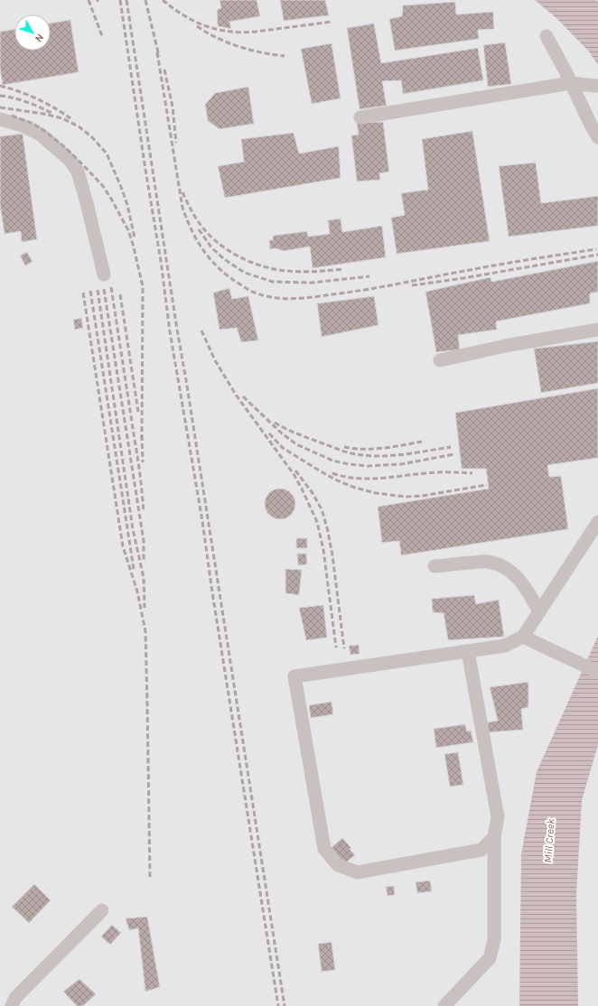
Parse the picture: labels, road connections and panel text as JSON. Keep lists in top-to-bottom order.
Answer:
{
  "water": ["Mill Creek"],
  "north": "bottom right"
}
